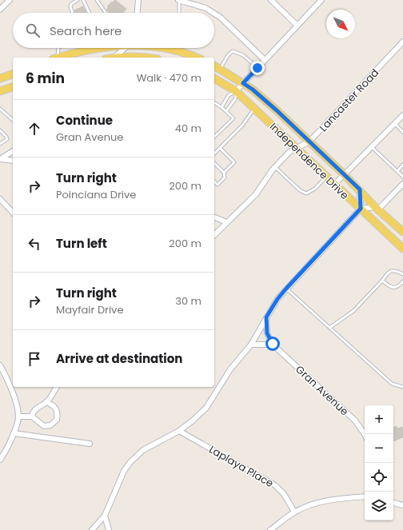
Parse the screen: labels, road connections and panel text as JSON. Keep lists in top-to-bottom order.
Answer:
{
  "streets": {
    "main road": ["Independence Drive"],
    "street": ["Lancaster Road", "Gran Avenue", "Laplaya Place"]
  },
  "crossings": [
    ["Lancaster Road", "Independence Drive"]
  ],
  "north": "bottom right",
  "page": {
    "search": "Search here",
    "heading": ["6 min", "Walk · 470 m"],
    "list": [
      ["Continue", "Gran Avenue", "40 m"],
      ["Turn right", "Poinciana Drive", "200 m"],
      ["Turn left", "200 m"],
      ["Turn right", "Mayfair Drive", "30 m"],
      "Arrive at destination"
    ],
    "map_buttons": ["+", "−"]
  }
}
